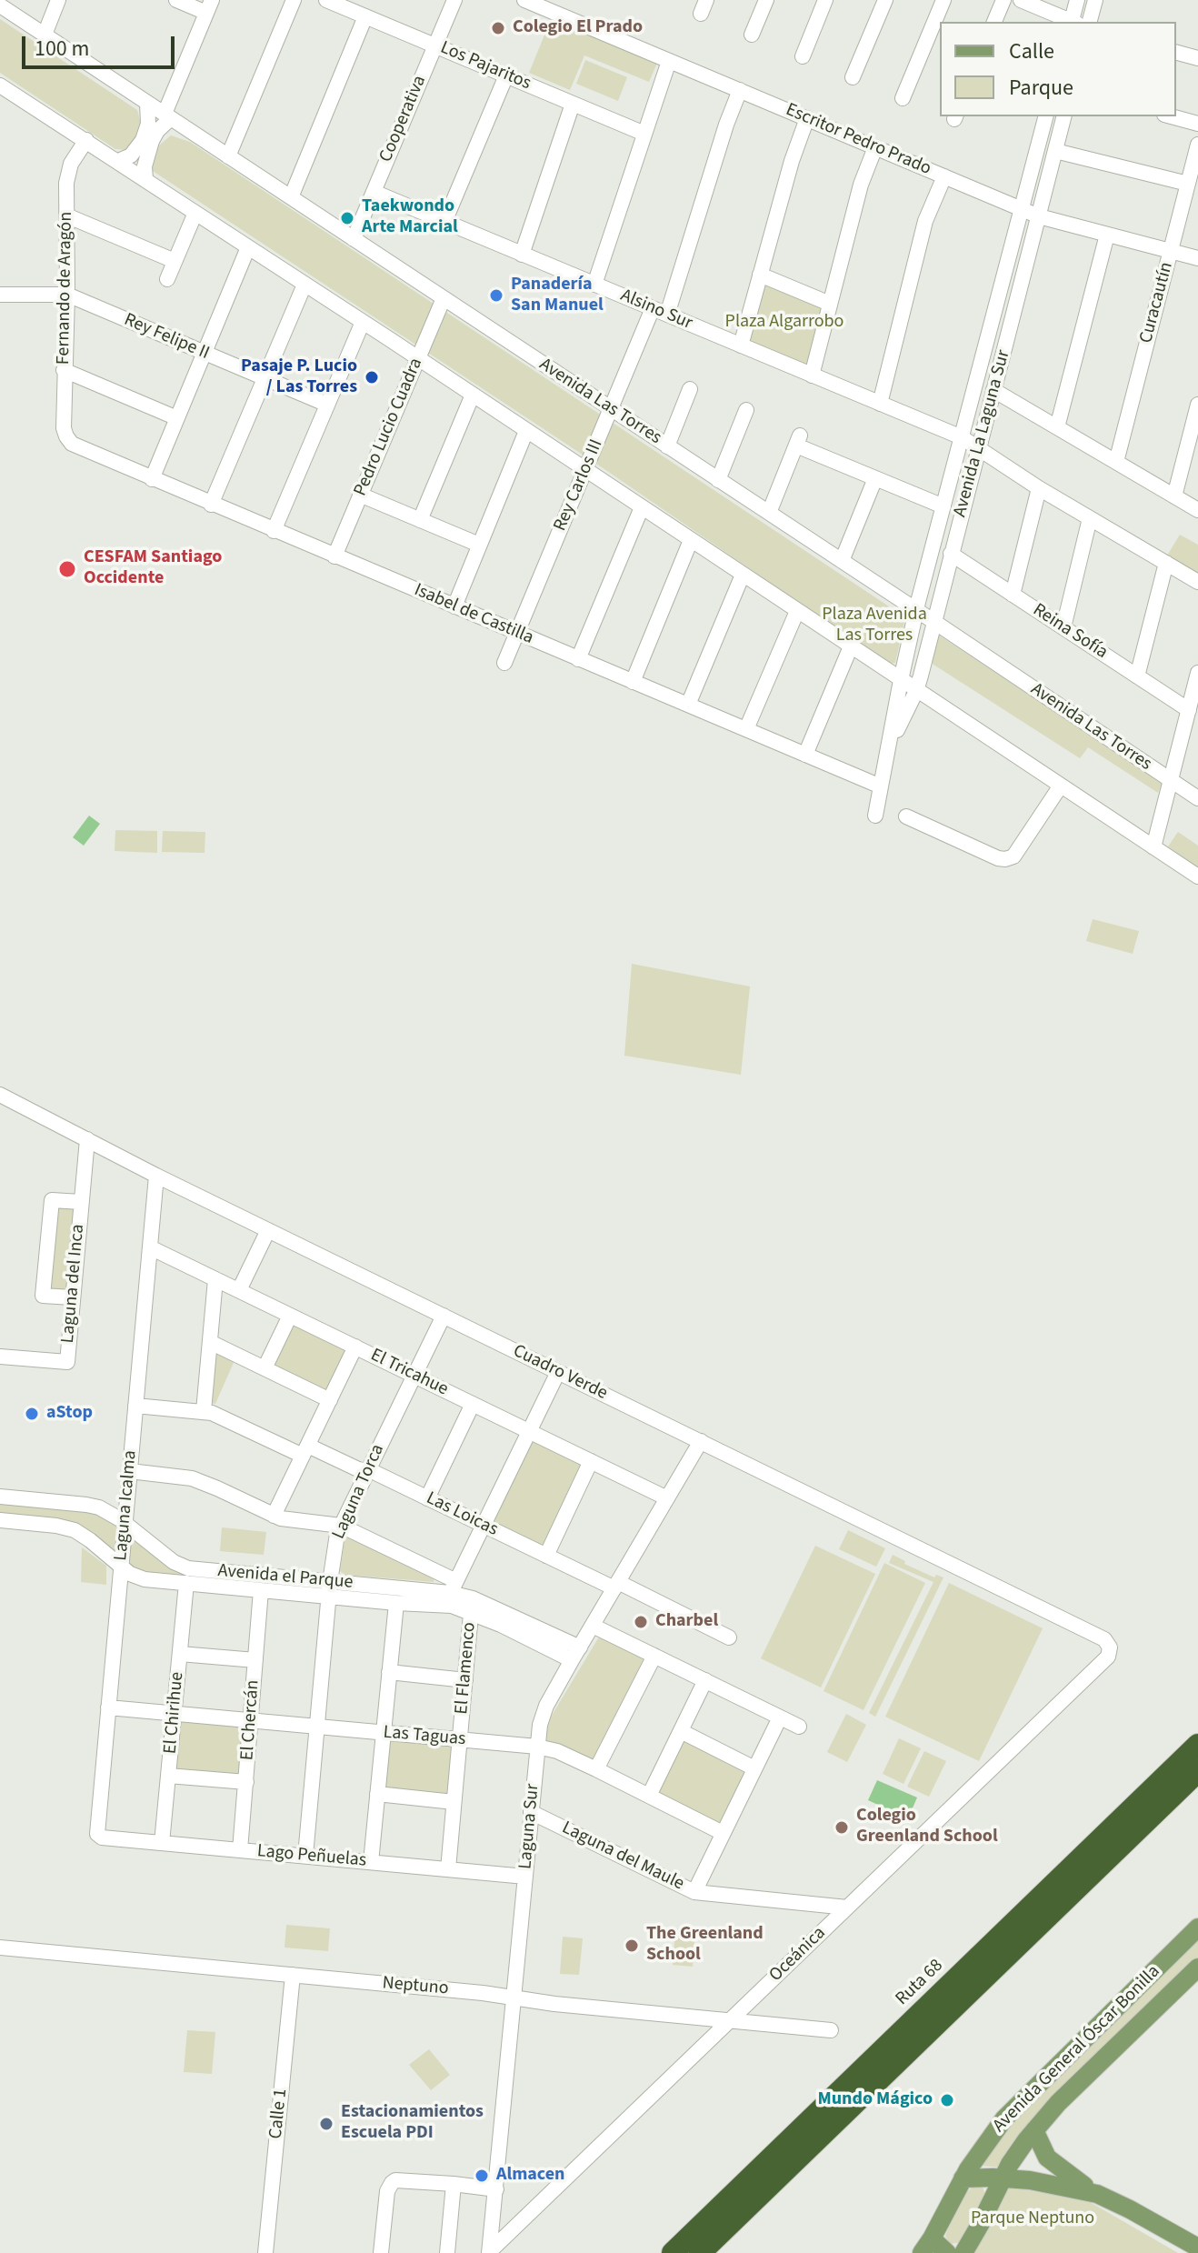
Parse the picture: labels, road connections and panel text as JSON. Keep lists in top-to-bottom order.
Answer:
{
  "streets": {
    "highway": ["Ruta 68"],
    "main road": ["Avenida General Óscar Bonilla"],
    "street": [
      "Los Pajaritos",
      "Cooperativa",
      "Escritor Pedro Prado",
      "Fernando de Aragón",
      "Curacautín",
      "Alsino Sur",
      "Rey Felipe II",
      "Avenida Las Torres",
      "Pedro Lucio Cuadra",
      "Avenida La Laguna Sur",
      "Rey Carlos III",
      "Isabel de Castilla",
      "Reina Sofía",
      "Laguna del Inca",
      "El Tricahue",
      "Cuadro Verde",
      "Laguna Torca",
      "Laguna Icalma",
      "Las Loicas",
      "Avenida el Parque",
      "El Flamenco",
      "El Chirihue",
      "El Chercán",
      "Las Taguas",
      "Laguna Sur",
      "Lago Peñuelas",
      "Laguna del Maule",
      "Oceánica",
      "Neptuno",
      "Calle 1"
    ]
  },
  "crossings": [
    ["Los Pajaritos", "Cooperativa"],
    ["Cooperativa", "Alsino Sur"],
    ["Cooperativa", "Avenida Las Torres"],
    ["Escritor Pedro Prado", "Curacautín"],
    ["Escritor Pedro Prado", "Avenida La Laguna Sur"],
    ["Fernando de Aragón", "Rey Felipe II"],
    ["Fernando de Aragón", "Isabel de Castilla"],
    ["Alsino Sur", "Avenida La Laguna Sur"],
    ["Alsino Sur", "Rey Carlos III"],
    ["Avenida Las Torres", "Pedro Lucio Cuadra"],
    ["Avenida Las Torres", "Avenida La Laguna Sur"],
    ["Avenida Las Torres", "Rey Carlos III"],
    ["Pedro Lucio Cuadra", "Isabel de Castilla"],
    ["Avenida La Laguna Sur", "Isabel de Castilla"],
    ["Avenida La Laguna Sur", "Reina Sofía"],
    ["Rey Carlos III", "Isabel de Castilla"],
    ["Laguna del Inca", "Cuadro Verde"],
    ["El Tricahue", "Laguna Torca"],
    ["El Tricahue", "Laguna Icalma"],
    ["El Tricahue", "Laguna Sur"],
    ["Cuadro Verde", "Laguna Torca"],
    ["Cuadro Verde", "Laguna Icalma"],
    ["Cuadro Verde", "Laguna Sur"],
    ["Cuadro Verde", "Oceánica"],
    ["Laguna Torca", "Las Loicas"],
    ["Laguna Torca", "Avenida el Parque"],
    ["Laguna Torca", "Las Taguas"],
    ["Laguna Torca", "Lago Peñuelas"],
    ["Laguna Icalma", "Las Loicas"],
    ["Laguna Icalma", "Avenida el Parque"],
    ["Laguna Icalma", "Las Taguas"],
    ["Laguna Icalma", "Lago Peñuelas"],
    ["Las Loicas", "Laguna Sur"],
    ["Avenida el Parque", "El Flamenco"],
    ["Avenida el Parque", "El Chirihue"],
    ["Avenida el Parque", "El Chercán"],
    ["Avenida el Parque", "Laguna Sur"],
    ["El Flamenco", "Las Taguas"],
    ["El Flamenco", "Lago Peñuelas"],
    ["El Chirihue", "Las Taguas"],
    ["El Chirihue", "Lago Peñuelas"],
    ["El Chercán", "Las Taguas"],
    ["El Chercán", "Lago Peñuelas"],
    ["Las Taguas", "Laguna Sur"],
    ["Laguna Sur", "Lago Peñuelas"],
    ["Laguna Sur", "Laguna del Maule"],
    ["Laguna Sur", "Oceánica"],
    ["Laguna Sur", "Neptuno"],
    ["Laguna del Maule", "Oceánica"],
    ["Oceánica", "Neptuno"],
    ["Neptuno", "Calle 1"]
  ],
  "parks": ["Plaza Algarrobo", "Plaza Avenida Las Torres", "Parque Neptuno"],
  "places": [
    "Colegio El Prado",
    "Taekwondo Arte Marcial",
    "Panadería San Manuel",
    "Pasaje P. Lucio / Las Torres",
    "CESFAM Santiago Occidente",
    "aStop",
    "Charbel",
    "Colegio Greenland School",
    "The Greenland School",
    "Mundo Mágico",
    "Estacionamientos Escuela PDI",
    "Almacen"
  ],
  "legend": ["Calle", "Parque"],
  "scale_bar": "100 m"
}
